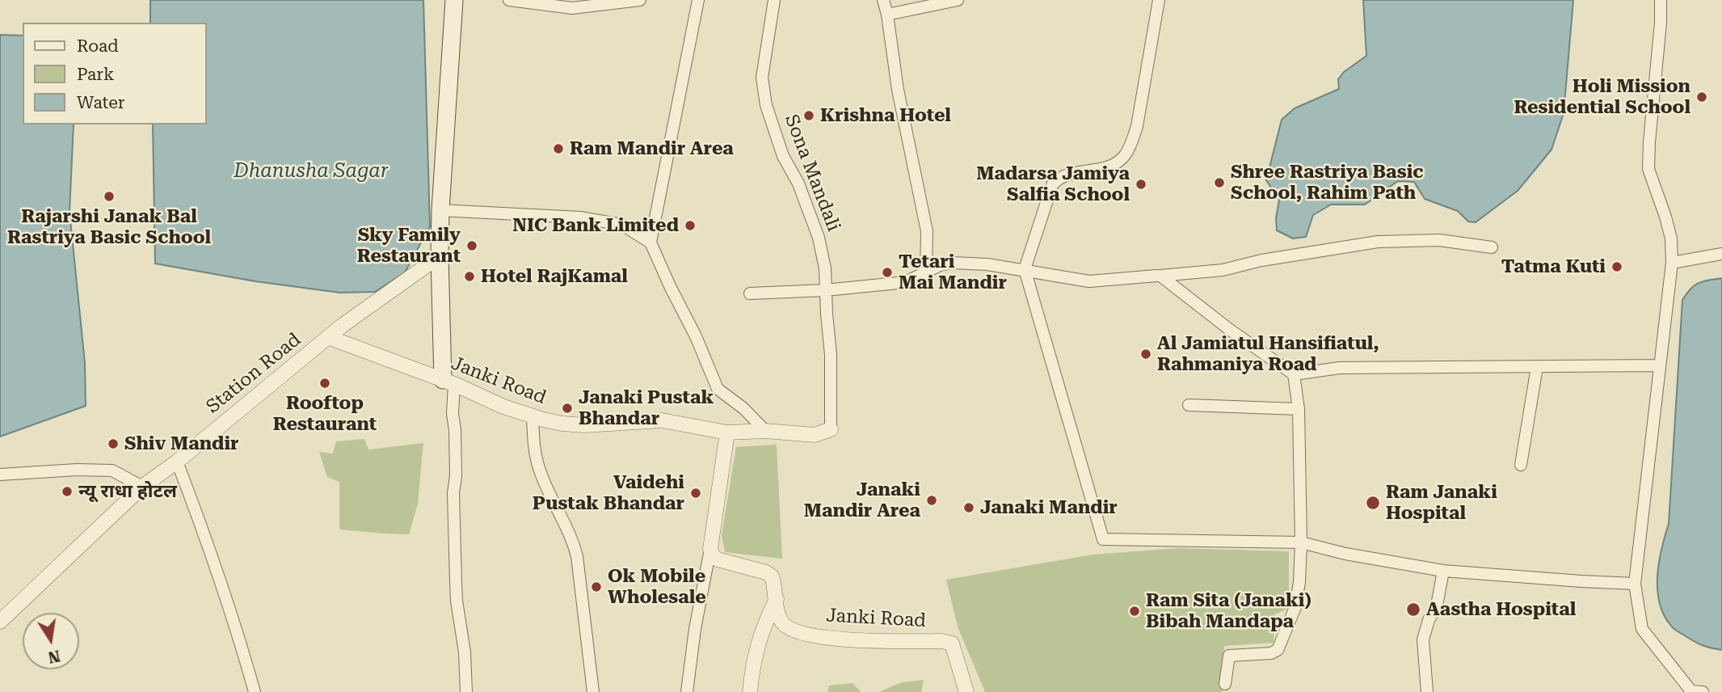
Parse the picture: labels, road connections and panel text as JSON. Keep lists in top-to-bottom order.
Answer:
{
  "streets": {
    "street": ["Sona Mandali", "Station Road", "Janki Road"]
  },
  "crossings": [
    ["Sona Mandali", "Janki Road"],
    ["Station Road", "Janki Road"]
  ],
  "water": ["Dhanusha Sagar"],
  "places": [
    "Holi Mission Residential School",
    "Krishna Hotel",
    "Ram Mandir Area",
    "Shree Rastriya Basic School, Rahim Path",
    "Madarsa Jamiya Salfia School",
    "Rajarshi Janak Bal Rastriya Basic School",
    "NIC Bank Limited",
    "Sky Family Restaurant",
    "Tatma Kuti",
    "Tetari Mai Mandir",
    "Hotel RajKamal",
    "Al Jamiatul Hansifiatul, Rahmaniya Road",
    "Rooftop Restaurant",
    "Janaki Pustak Bhandar",
    "Shiv Mandir",
    "न्यू राधा होटल",
    "Vaidehi Pustak Bhandar",
    "Janaki Mandir Area",
    "Ram Janaki Hospital",
    "Janaki Mandir",
    "Ok Mobile Wholesale",
    "Aastha Hospital",
    "Ram Sita (Janaki) Bibah Mandapa"
  ],
  "legend": ["Road", "Park", "Water"],
  "north": "bottom"
}
